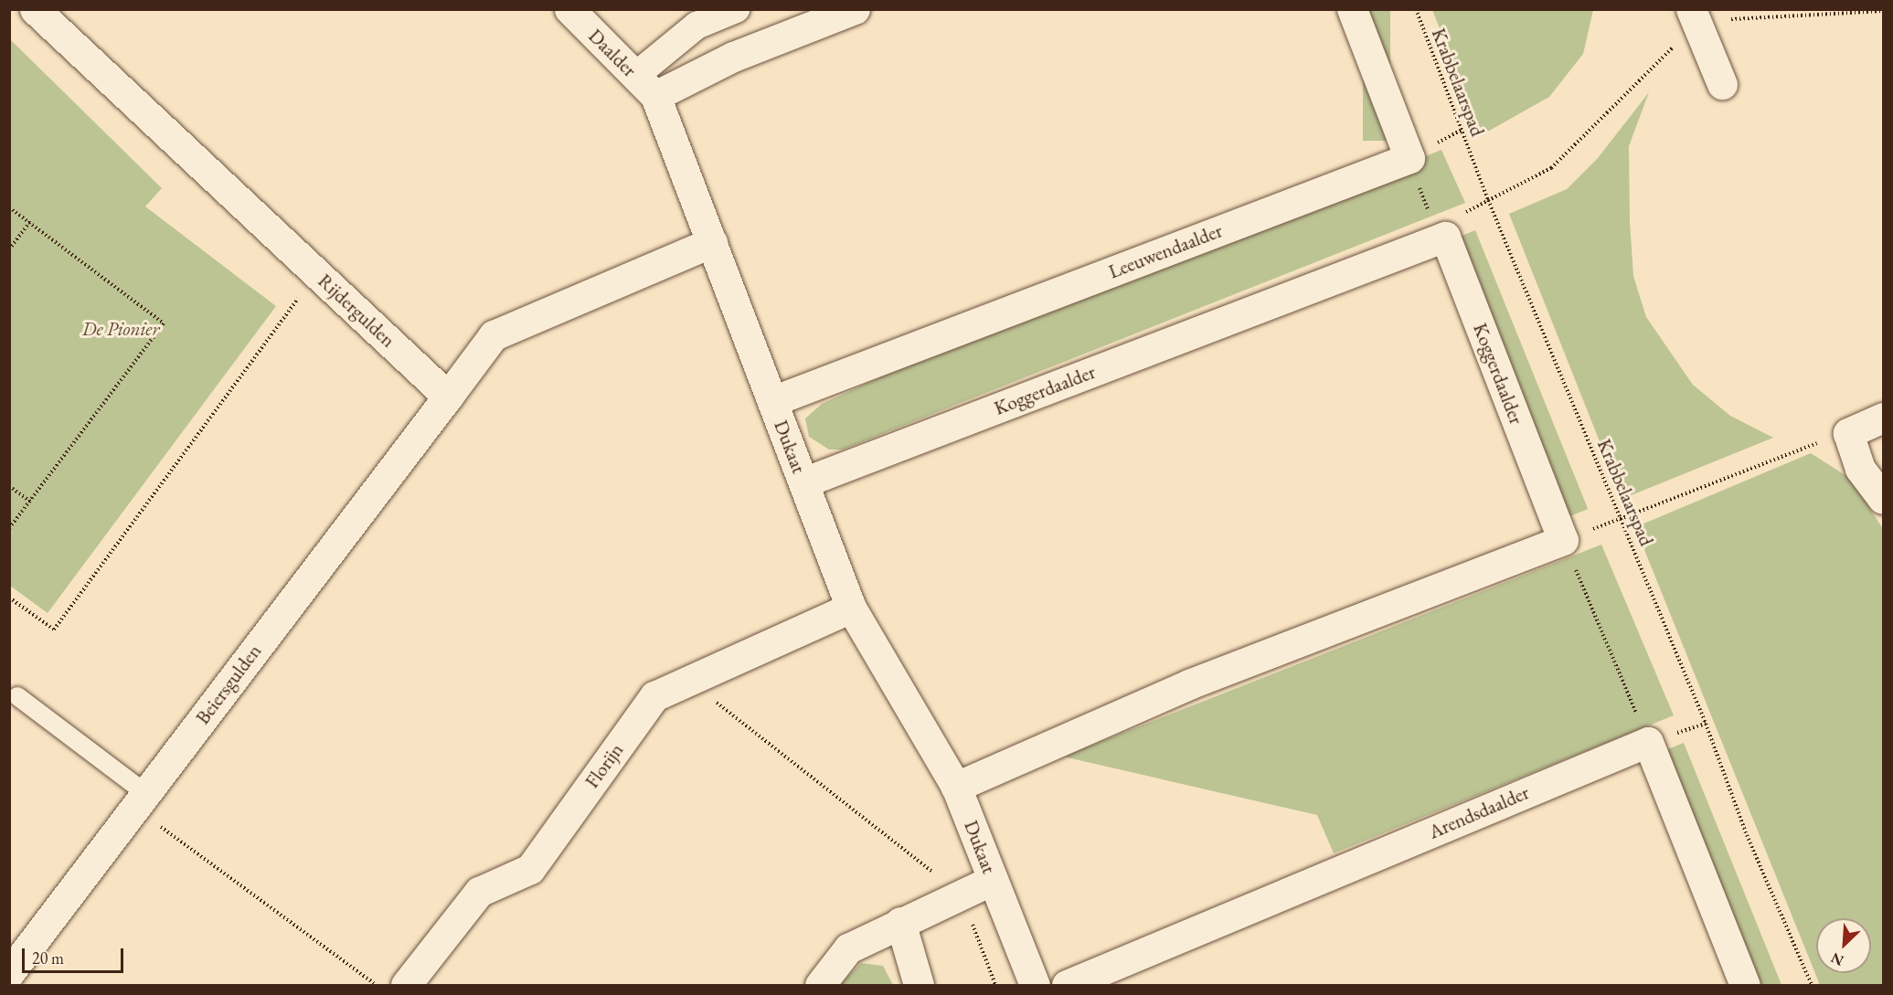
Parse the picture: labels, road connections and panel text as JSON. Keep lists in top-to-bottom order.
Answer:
{
  "streets": {
    "street": [
      "Daalder",
      "Leeuwendaalder",
      "Rijdergulden",
      "Koggerdaalder",
      "Dukaat",
      "Beiersgulden",
      "Florijn",
      "Arendsdaalder"
    ],
    "path": ["Krabbelaarspad"]
  },
  "crossings": [
    ["Daalder", "Dukaat"],
    ["Leeuwendaalder", "Dukaat"],
    ["Rijdergulden", "Beiersgulden"],
    ["Koggerdaalder", "Dukaat"],
    ["Dukaat", "Florijn"]
  ],
  "parks": ["De Pionier"],
  "scale_bar": "20 m",
  "north": "bottom left"
}
